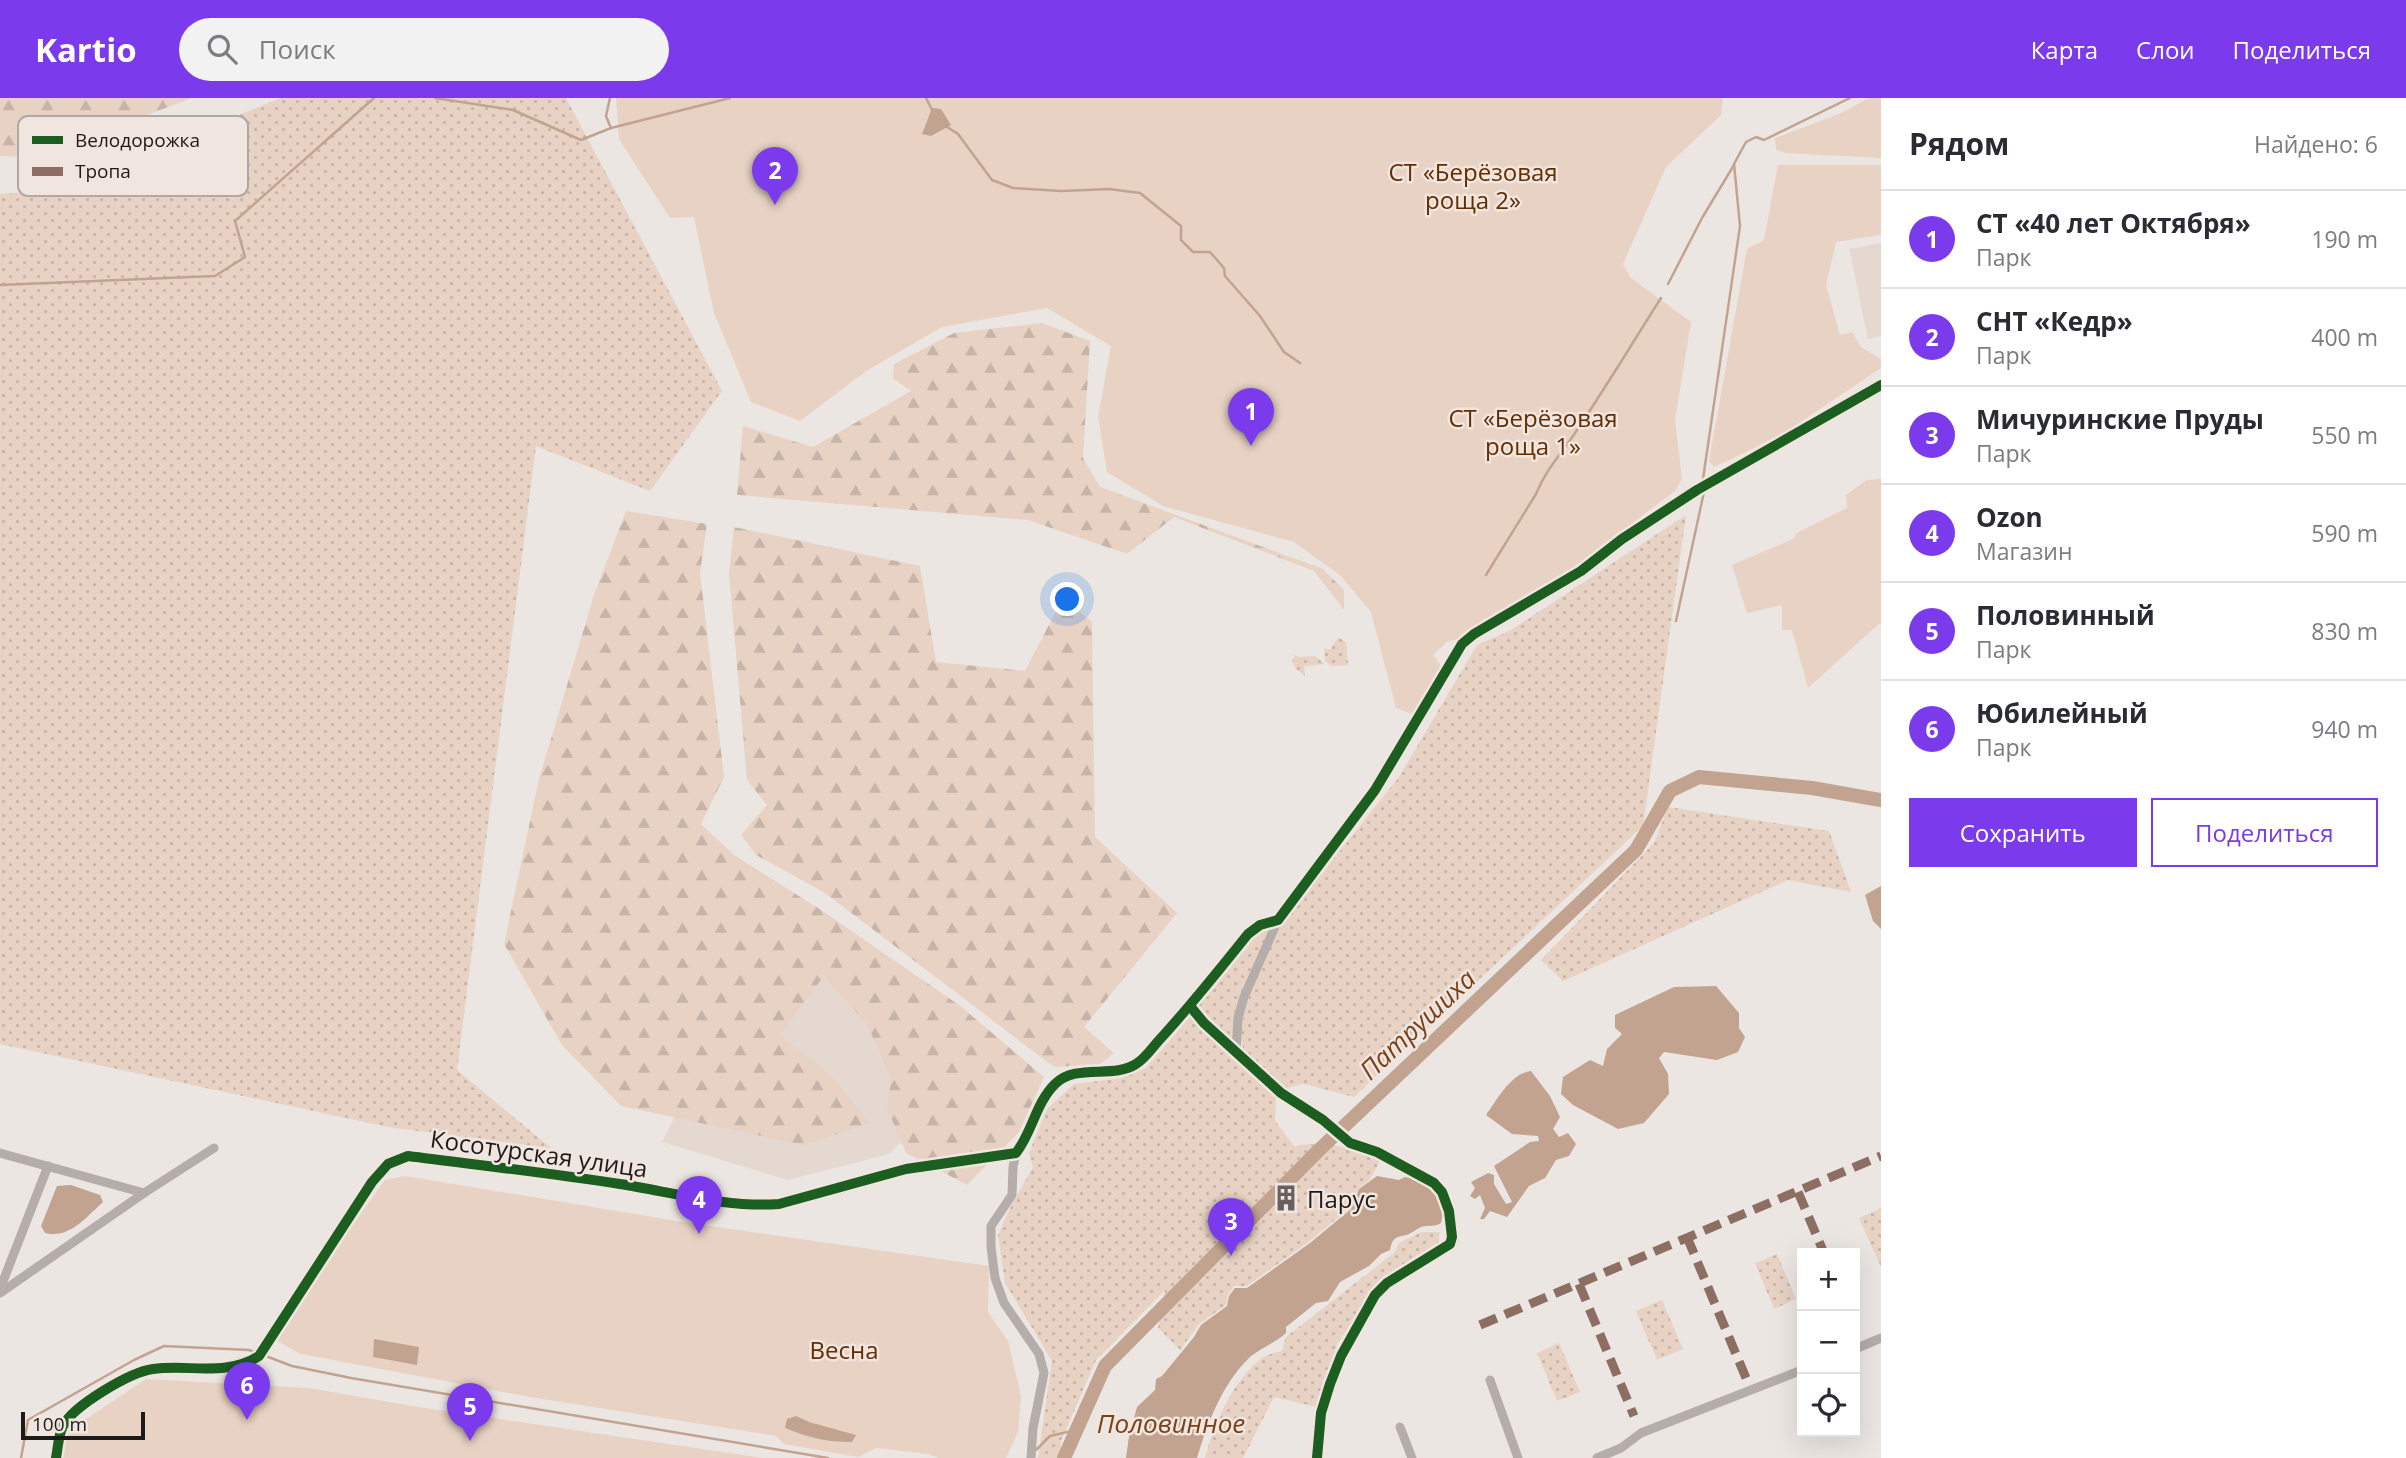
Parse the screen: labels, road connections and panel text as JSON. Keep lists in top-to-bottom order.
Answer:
{
  "streets": {
    "street": ["Косотурская улица"]
  },
  "water": ["Патрушиха", "Половинное"],
  "parks": ["СТ «Берёзовая роща 2»", "СТ «Берёзовая роща 1»", "Весна"],
  "places": {
    "building": ["Парус"]
  },
  "legend": ["Велодорожка", "Тропа"],
  "scale_bar": "100 m",
  "page": {
    "header": "Kartio",
    "search": "Поиск",
    "nav": ["Карта", "Слои", "Поделиться"],
    "heading": ["Рядом", "Найдено: 6"],
    "pins": [
      "2",
      "1",
      "4",
      "3",
      "6",
      "5"
    ],
    "list": [
      {
        "mark": "1",
        "name": "СТ «40 лет Октября»",
        "note": "Парк",
        "value": "190 m"
      },
      {
        "mark": "2",
        "name": "СНТ «Кедр»",
        "note": "Парк",
        "value": "400 m"
      },
      {
        "mark": "3",
        "name": "Мичуринские Пруды",
        "note": "Парк",
        "value": "550 m"
      },
      {
        "mark": "4",
        "name": "Ozon",
        "note": "Магазин",
        "value": "590 m"
      },
      {
        "mark": "5",
        "name": "Половинный",
        "note": "Парк",
        "value": "830 m"
      },
      {
        "mark": "6",
        "name": "Юбилейный",
        "note": "Парк",
        "value": "940 m"
      }
    ],
    "buttons": ["Сохранить", "Поделиться"],
    "map_buttons": ["+", "−"],
    "scale": "100 m"
  }
}
